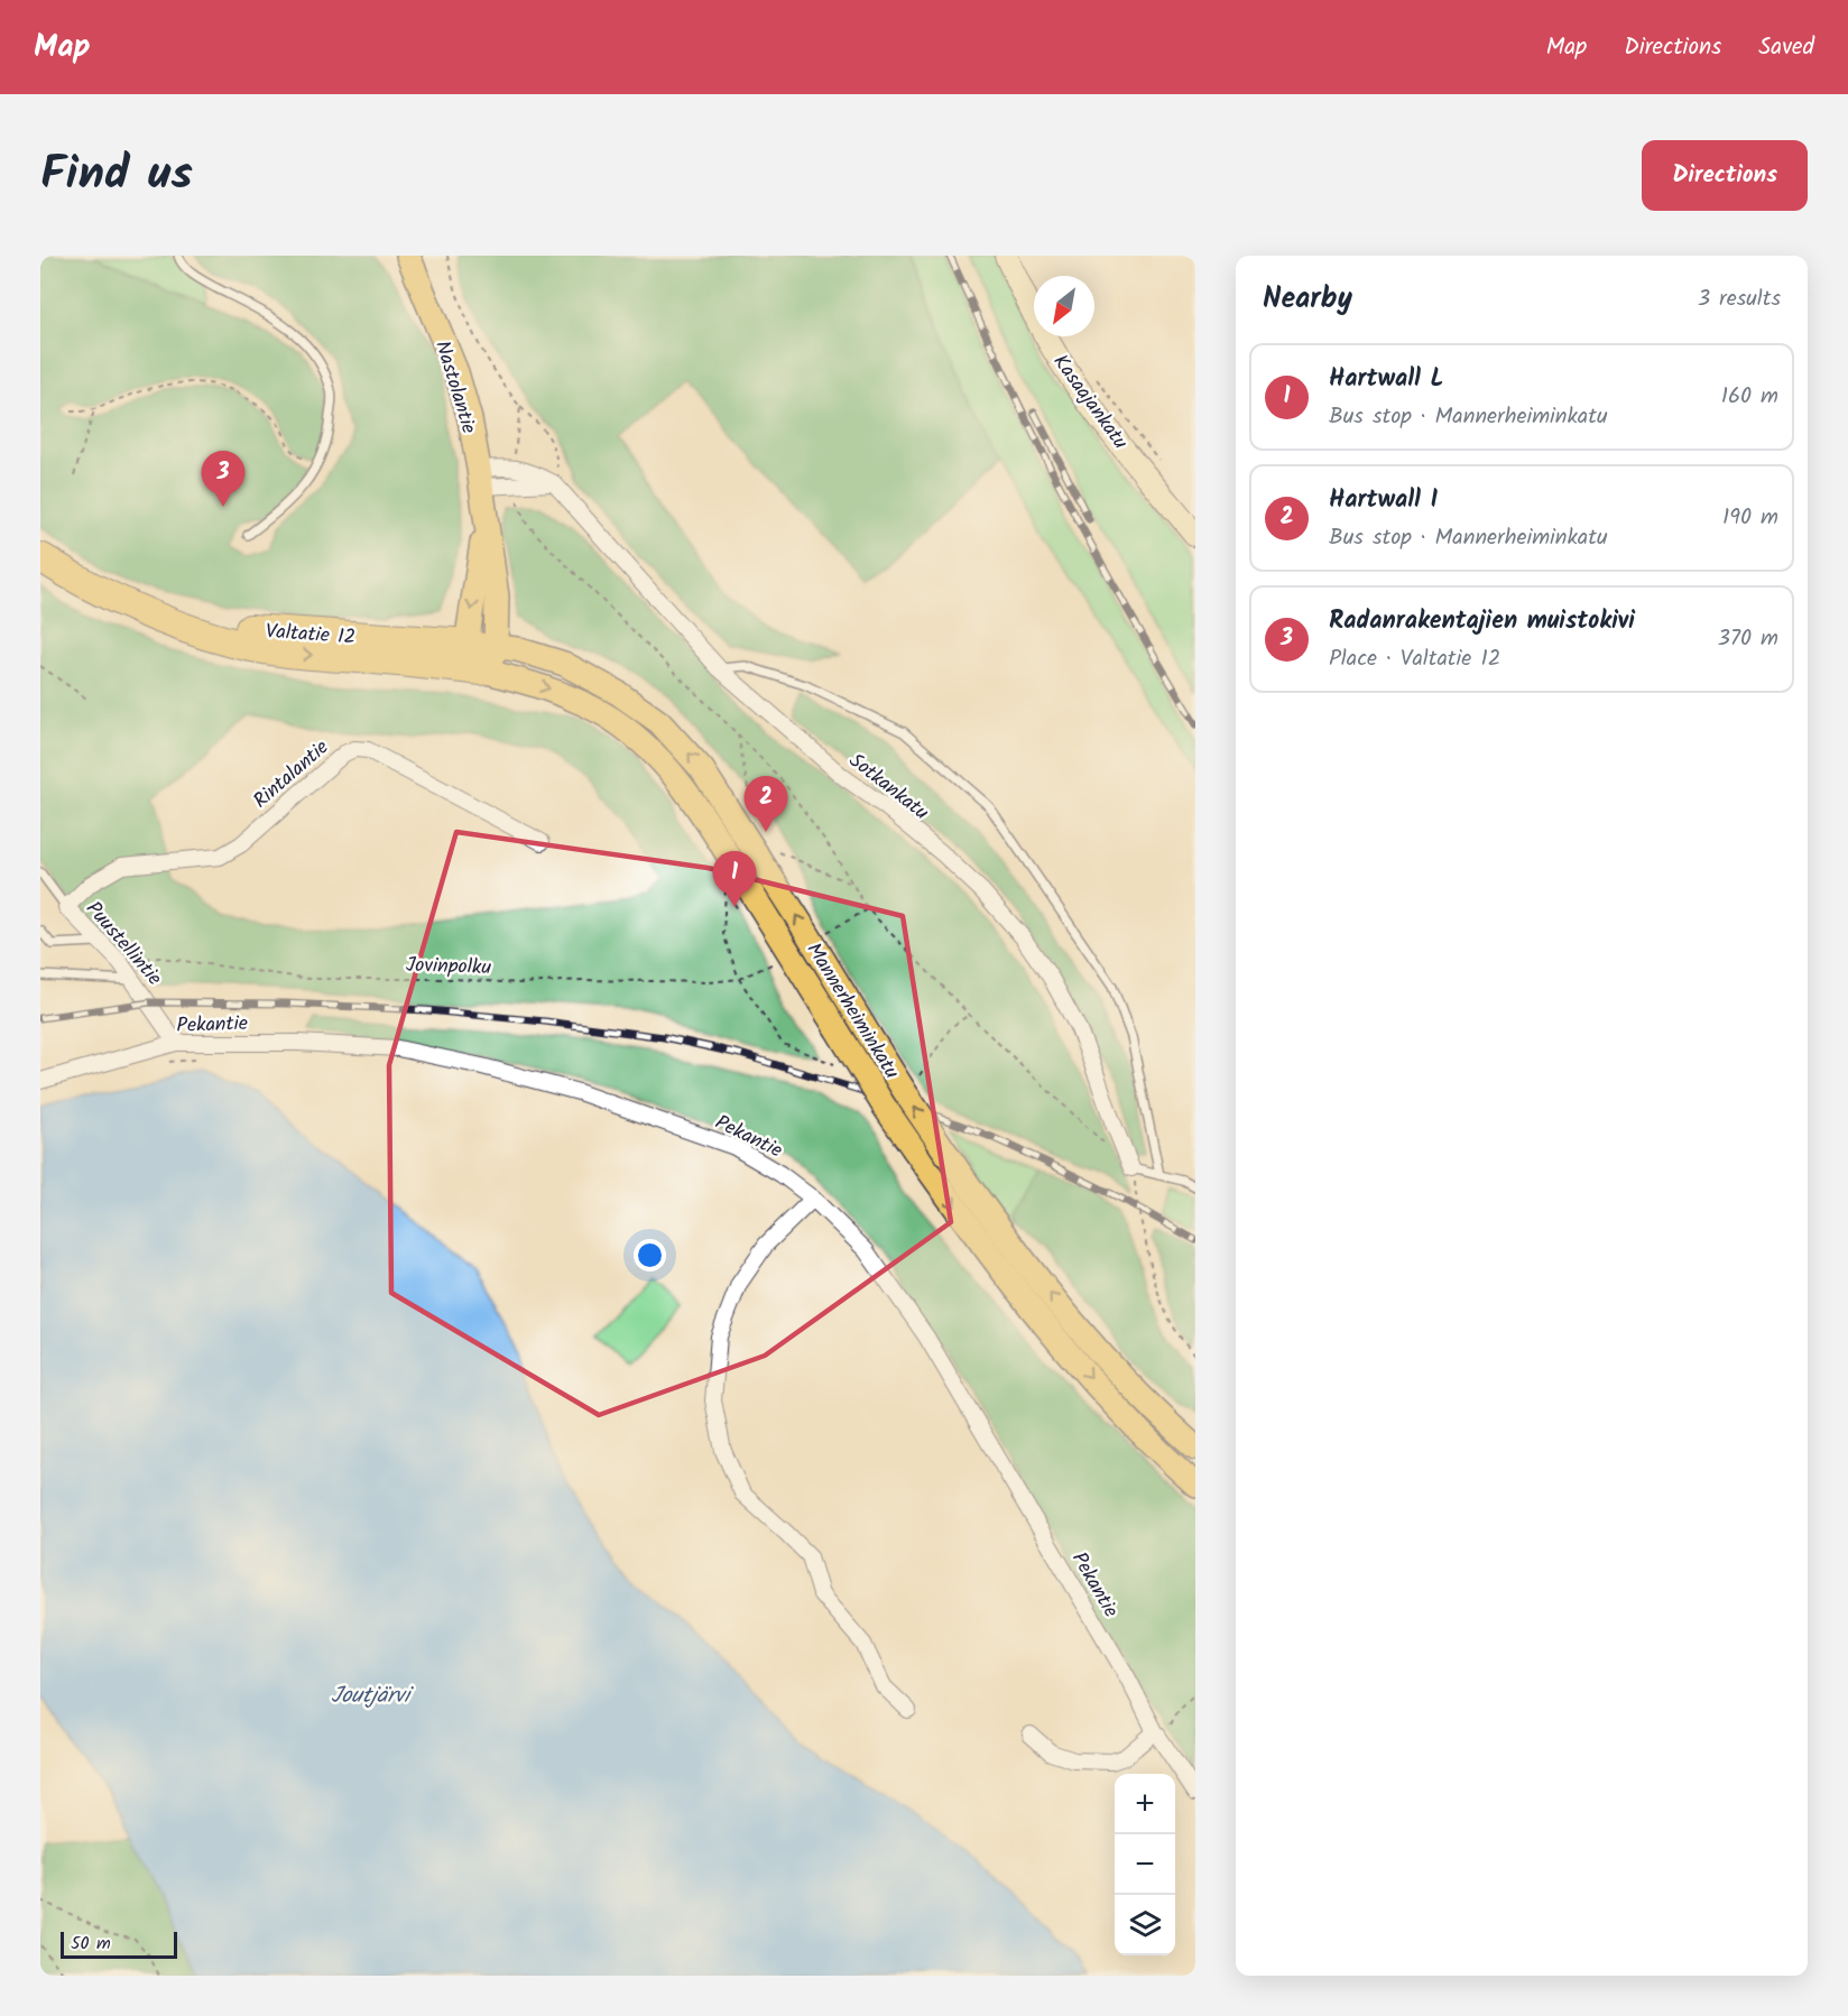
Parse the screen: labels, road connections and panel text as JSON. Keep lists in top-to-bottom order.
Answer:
{
  "streets": {
    "highway": ["Valtatie 12"],
    "main road": ["Nastolantie", "Mannerheiminkatu"],
    "street": [
      "Kasaajankatu",
      "Rintalantie",
      "Sotkankatu",
      "Puustellintie",
      "Pekantie"
    ],
    "path": ["Jovinpolku"]
  },
  "crossings": [
    ["Nastolantie", "Valtatie 12"],
    ["Nastolantie", "Sotkankatu"],
    ["Nastolantie", "Mannerheiminkatu"],
    ["Valtatie 12", "Mannerheiminkatu"],
    ["Rintalantie", "Puustellintie"],
    ["Puustellintie", "Jovinpolku"],
    ["Puustellintie", "Pekantie"]
  ],
  "water": ["Joutjärvi"],
  "scale_bar": "50 m",
  "north": "bottom left",
  "page": {
    "header": "Map",
    "nav": ["Map", "Directions", "Saved"],
    "title": "Find us",
    "buttons": "Directions",
    "heading": ["Nearby", "3 results"],
    "list": [
      {
        "mark": "1",
        "name": "Hartwall L",
        "note": "Bus stop · Mannerheiminkatu",
        "value": "160 m"
      },
      {
        "mark": "2",
        "name": "Hartwall I",
        "note": "Bus stop · Mannerheiminkatu",
        "value": "190 m"
      },
      {
        "mark": "3",
        "name": "Radanrakentajien muistokivi",
        "note": "Place · Valtatie 12",
        "value": "370 m"
      }
    ],
    "pins": ["3", "2", "1"],
    "map_buttons": ["+", "−"],
    "scale": "50 m"
  }
}
